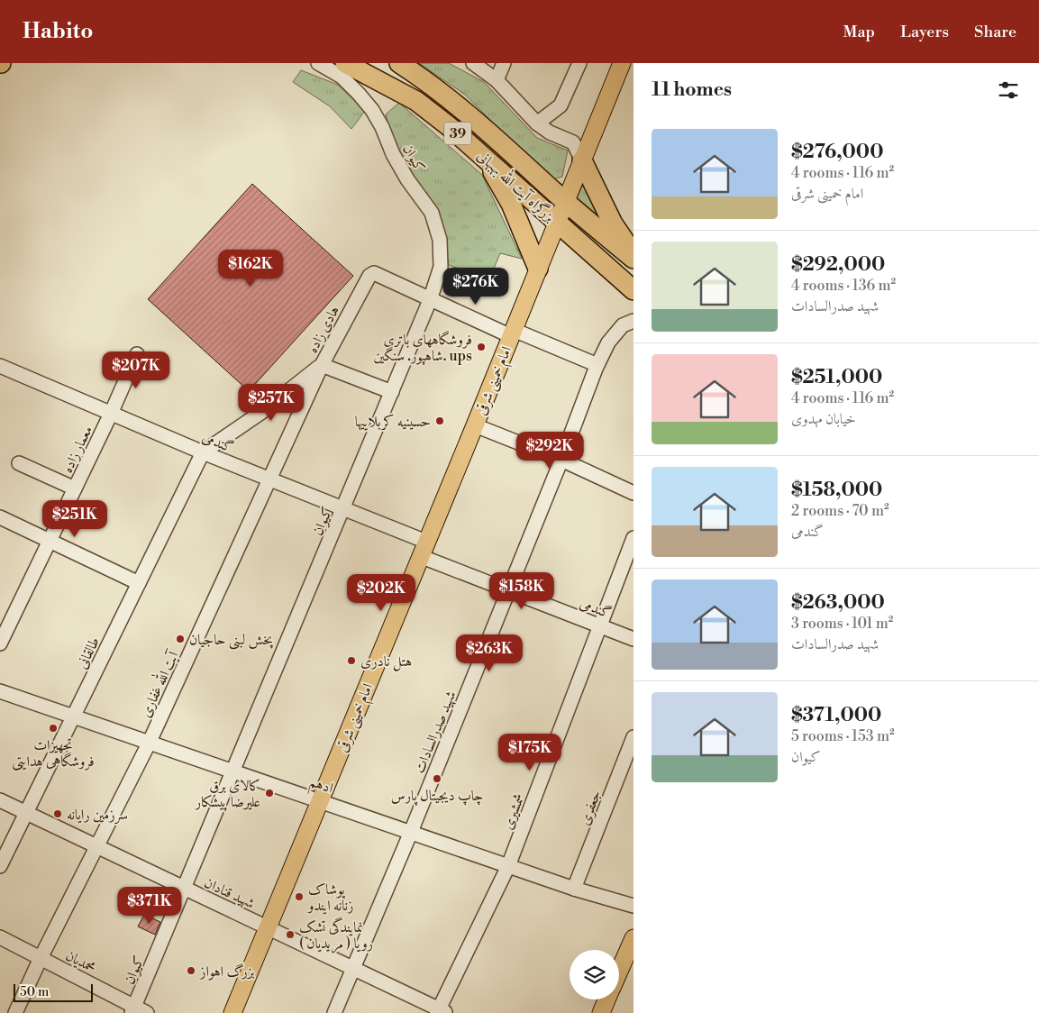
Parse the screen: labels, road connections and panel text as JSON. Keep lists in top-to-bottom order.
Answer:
{
  "streets": {
    "highway": ["39", "بزرگراه آیت الله بهبهانی"],
    "main road": ["امام خمینی شرقی"],
    "street": [
      "کیوان",
      "هادی زاده",
      "گندمی",
      "معمار زاده",
      "طالقانی",
      "آیت الله غفاری",
      "شهید صدرالسادات",
      "ادهم",
      "جعفری",
      "شمشیری",
      "شهید قنادان",
      "محمدیان"
    ]
  },
  "crossings": [
    ["کیوان", "هادی زاده"],
    ["کیوان", "گندمی"],
    ["کیوان", "ادهم"],
    ["کیوان", "شهید قنادان"],
    ["کیوان", "محمدیان"],
    ["بزرگراه آیت الله بهبهانی", "امام خمینی شرقی"],
    ["هادی زاده", "گندمی"],
    ["هادی زاده", "طالقانی"],
    ["هادی زاده", "آیت الله غفاری"],
    ["امام خمینی شرقی", "گندمی"],
    ["امام خمینی شرقی", "ادهم"],
    ["امام خمینی شرقی", "شهید قنادان"],
    ["گندمی", "معمار زاده"],
    ["گندمی", "طالقانی"],
    ["گندمی", "آیت الله غفاری"],
    ["گندمی", "شهید صدرالسادات"],
    ["گندمی", "شمشیری"],
    ["طالقانی", "ادهم"],
    ["طالقانی", "شهید قنادان"],
    ["آیت الله غفاری", "ادهم"],
    ["آیت الله غفاری", "شهید قنادان"],
    ["آیت الله غفاری", "محمدیان"],
    ["شهید صدرالسادات", "ادهم"],
    ["شهید صدرالسادات", "شهید قنادان"],
    ["ادهم", "جعفری"],
    ["ادهم", "شمشیری"],
    ["شمشیری", "شهید قنادان"]
  ],
  "places": [
    "فروشگاههای باتری شاهپور. سنگین. ups",
    "حسینیه کربلاییها",
    "پخش لبنی حاجیان",
    "هتل نادری",
    "تجهیزات فروشگاهی هدایتی",
    "چاپ دیجیتال پارس",
    "کالای برق علیرضا پیشکار",
    "سرزمین رایانه",
    "پوشاک زنانه ایندو",
    "نمایندگی تشک رویا ( مریدیان )",
    "بزرگ اهواز"
  ],
  "scale_bar": "50 m",
  "page": {
    "header": "Habito",
    "nav": ["Map", "Layers", "Share"],
    "heading": "11 homes",
    "list": [
      {
        "name": "$276,000",
        "note": "4 rooms · 116 m² · امام خمینی شرقی"
      },
      {
        "name": "$292,000",
        "note": "4 rooms · 136 m² · شهید صدرالسادات"
      },
      {
        "name": "$251,000",
        "note": "4 rooms · 116 m² · خیابان مهدوی"
      },
      {
        "name": "$158,000",
        "note": "2 rooms · 70 m² · گندمی"
      },
      {
        "name": "$263,000",
        "note": "3 rooms · 101 m² · شهید صدرالسادات"
      },
      {
        "name": "$371,000",
        "note": "5 rooms · 153 m² · کیوان"
      }
    ],
    "price": [
      "$162K",
      "$276K",
      "$207K",
      "$257K",
      "$292K",
      "$251K",
      "$158K",
      "$202K",
      "$263K",
      "$175K",
      "$371K"
    ],
    "scale": "50 m"
  }
}
